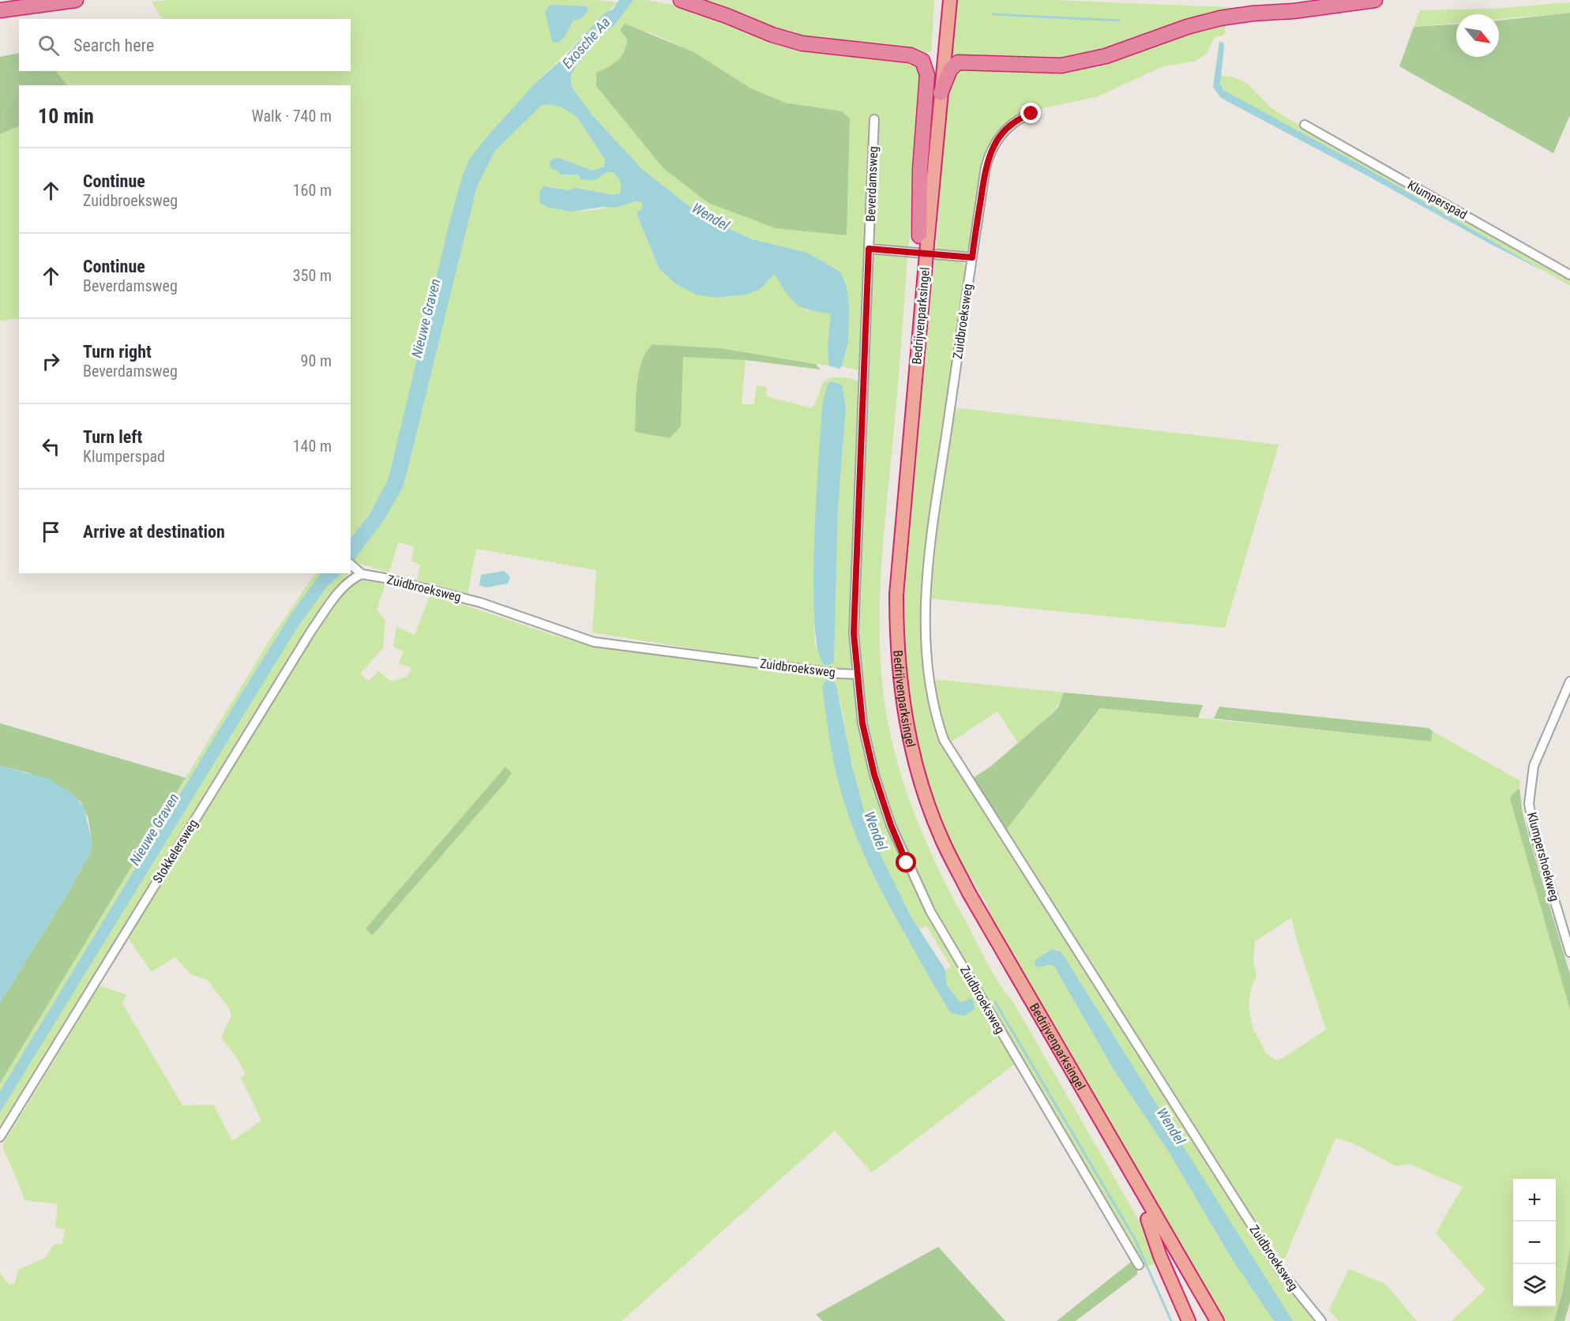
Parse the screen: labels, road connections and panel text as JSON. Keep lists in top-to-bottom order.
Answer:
{
  "streets": {
    "highway": ["Bedrijvenparksingel"],
    "street": [
      "Beverdamsweg",
      "Klumperspad",
      "Zuidbroeksweg",
      "Stokkelersweg",
      "Klumpershoekweg"
    ]
  },
  "crossings": [
    ["Beverdamsweg", "Zuidbroeksweg"],
    ["Zuidbroeksweg", "Stokkelersweg"]
  ],
  "water": ["Exosche Aa", "Wendel", "Nieuwe Graven"],
  "north": "bottom right",
  "page": {
    "search": "Search here",
    "heading": ["10 min", "Walk · 740 m"],
    "list": [
      ["Continue", "Zuidbroeksweg", "160 m"],
      ["Continue", "Beverdamsweg", "350 m"],
      ["Turn right", "Beverdamsweg", "90 m"],
      ["Turn left", "Klumperspad", "140 m"],
      "Arrive at destination"
    ],
    "map_buttons": ["+", "−"]
  }
}
